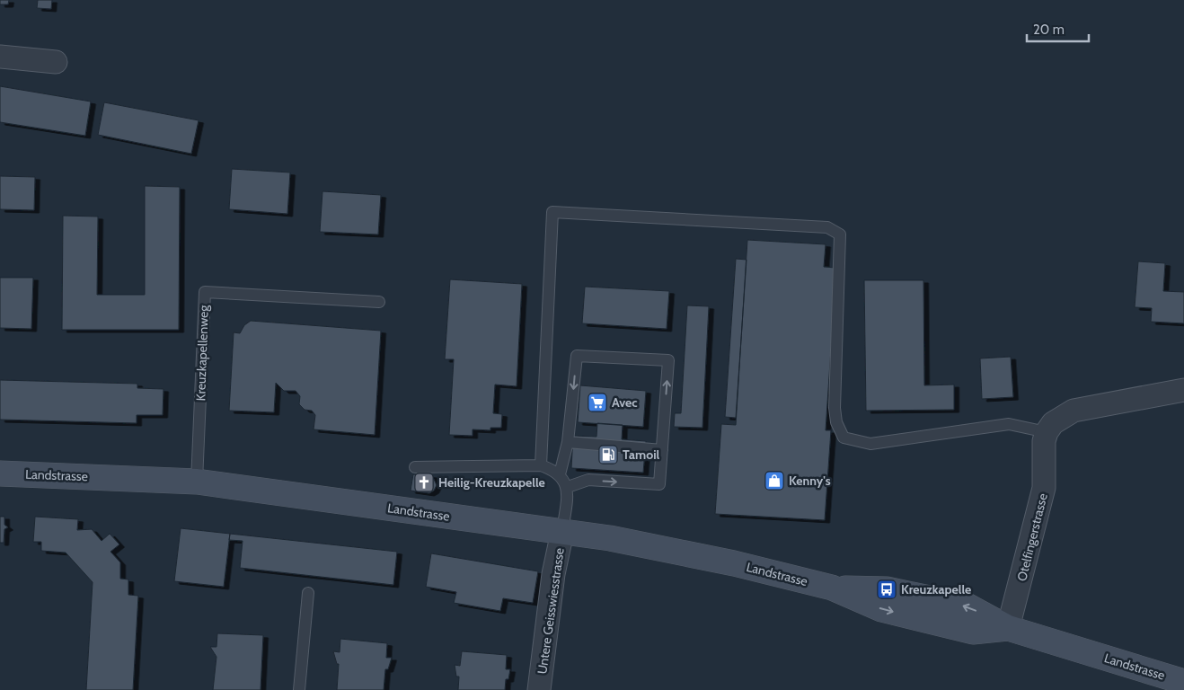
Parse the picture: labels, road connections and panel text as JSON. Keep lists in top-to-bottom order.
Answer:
{
  "streets": {
    "main road": ["Landstrasse"],
    "street": ["Otelfingerstrasse", "Untere Geisswiesstrasse"],
    "lane": ["Kreuzkapellenweg"]
  },
  "crossings": [
    ["Kreuzkapellenweg", "Landstrasse"],
    ["Landstrasse", "Otelfingerstrasse"],
    ["Landstrasse", "Untere Geisswiesstrasse"]
  ],
  "places": {
    "supermarket": ["Avec"],
    "fuel station": ["Tamoil"],
    "shop": ["Kenny's"],
    "church": ["Heilig-Kreuzkapelle"],
    "bus stop": ["Kreuzkapelle"]
  },
  "scale_bar": "20 m"
}
